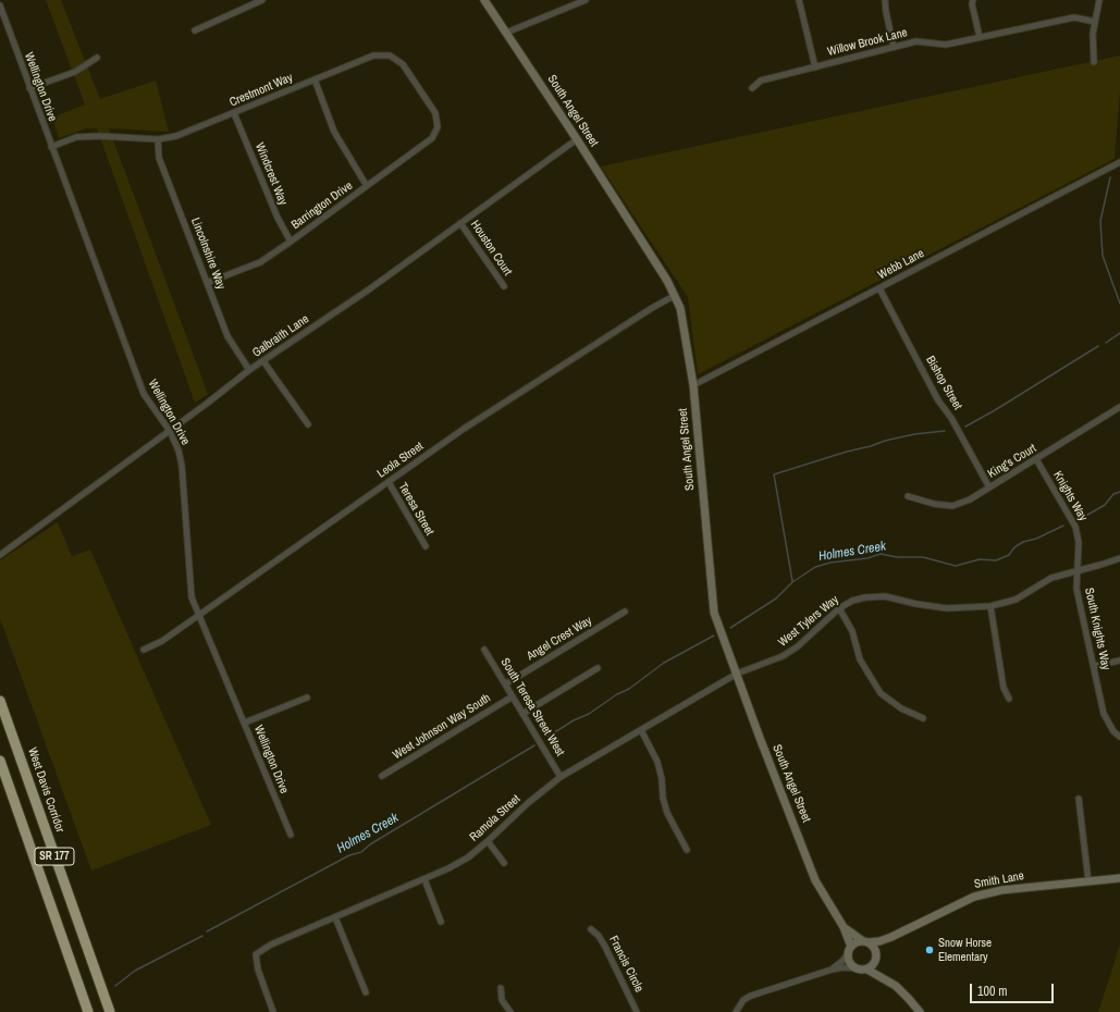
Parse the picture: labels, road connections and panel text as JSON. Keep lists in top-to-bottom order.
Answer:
{
  "streets": {
    "highway": ["West Davis Corridor", "SR 177"],
    "street": [
      "Willow Brook Lane",
      "Wellington Drive",
      "Crestmont Way",
      "South Angel Street",
      "Windcrest Way",
      "Barrington Drive",
      "Houston Court",
      "Lincolnshire Way",
      "Webb Lane",
      "Galbraith Lane",
      "Bishop Street",
      "Leola Street",
      "King's Court",
      "Knights Way",
      "Teresa Street",
      "West Tylers Way",
      "South Knights Way",
      "Angel Crest Way",
      "South Teresa Street West",
      "West Johnson Way South",
      "Ramola Street",
      "Smith Lane",
      "Francis Circle"
    ]
  },
  "crossings": [
    ["Wellington Drive", "Crestmont Way"],
    ["Wellington Drive", "Galbraith Lane"],
    ["Wellington Drive", "Leola Street"],
    ["Crestmont Way", "Windcrest Way"],
    ["Crestmont Way", "Barrington Drive"],
    ["Crestmont Way", "Lincolnshire Way"],
    ["South Angel Street", "Webb Lane"],
    ["South Angel Street", "Galbraith Lane"],
    ["South Angel Street", "Leola Street"],
    ["South Angel Street", "West Tylers Way"],
    ["South Angel Street", "Ramola Street"],
    ["South Angel Street", "Smith Lane"],
    ["Windcrest Way", "Barrington Drive"],
    ["Barrington Drive", "Lincolnshire Way"],
    ["Houston Court", "Galbraith Lane"],
    ["Lincolnshire Way", "Galbraith Lane"],
    ["Webb Lane", "Bishop Street"],
    ["Bishop Street", "King's Court"],
    ["Leola Street", "Teresa Street"],
    ["King's Court", "Knights Way"],
    ["Knights Way", "West Tylers Way"],
    ["Knights Way", "South Knights Way"],
    ["West Tylers Way", "South Knights Way"],
    ["West Tylers Way", "Ramola Street"],
    ["Angel Crest Way", "South Teresa Street West"],
    ["South Teresa Street West", "West Johnson Way South"],
    ["South Teresa Street West", "Ramola Street"]
  ],
  "water": ["Holmes Creek"],
  "places": ["Snow Horse Elementary"],
  "scale_bar": "100 m"
}
